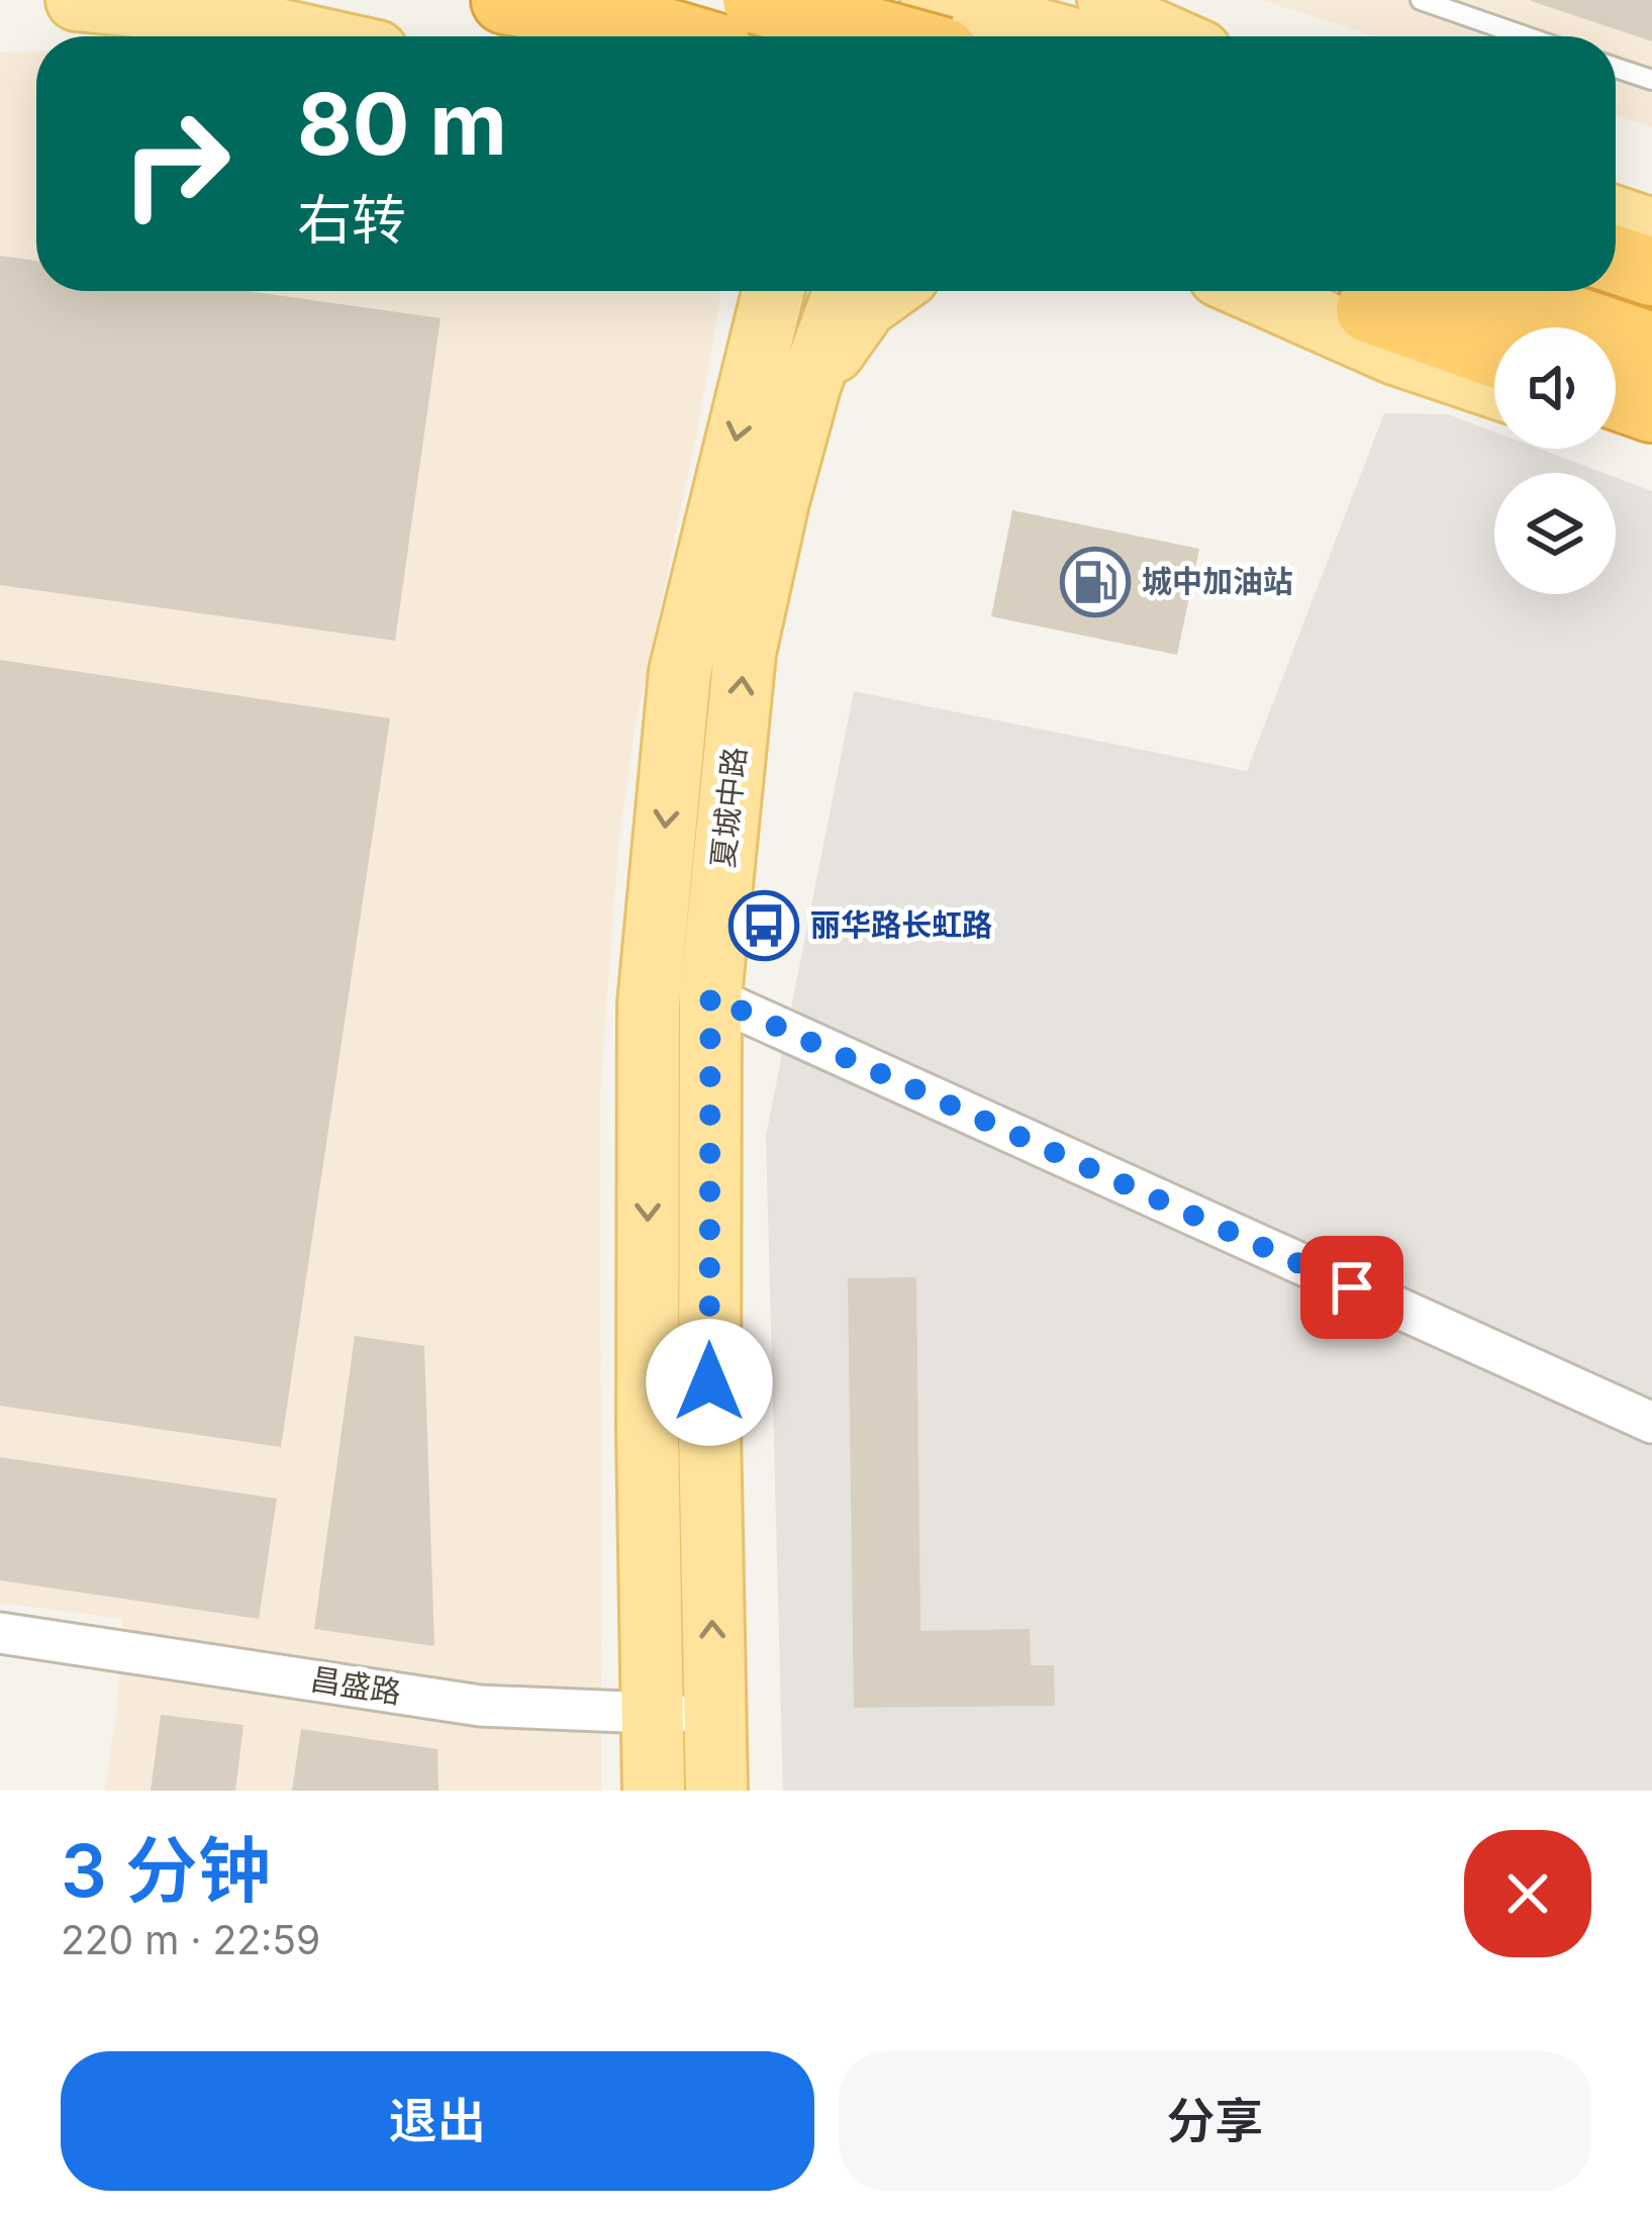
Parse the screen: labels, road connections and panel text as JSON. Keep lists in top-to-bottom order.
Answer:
{
  "streets": {
    "main road": ["夏城中路"],
    "street": ["昌盛路"]
  },
  "crossings": [
    ["夏城中路", "昌盛路"]
  ],
  "places": {
    "fuel station": ["城中加油站"],
    "bus stop": ["丽华路长虹路"]
  },
  "page": {
    "turn": ["80 m", "右转"],
    "heading": ["3 分钟", "220 m · 22:59"],
    "buttons": ["退出", "分享"]
  }
}
